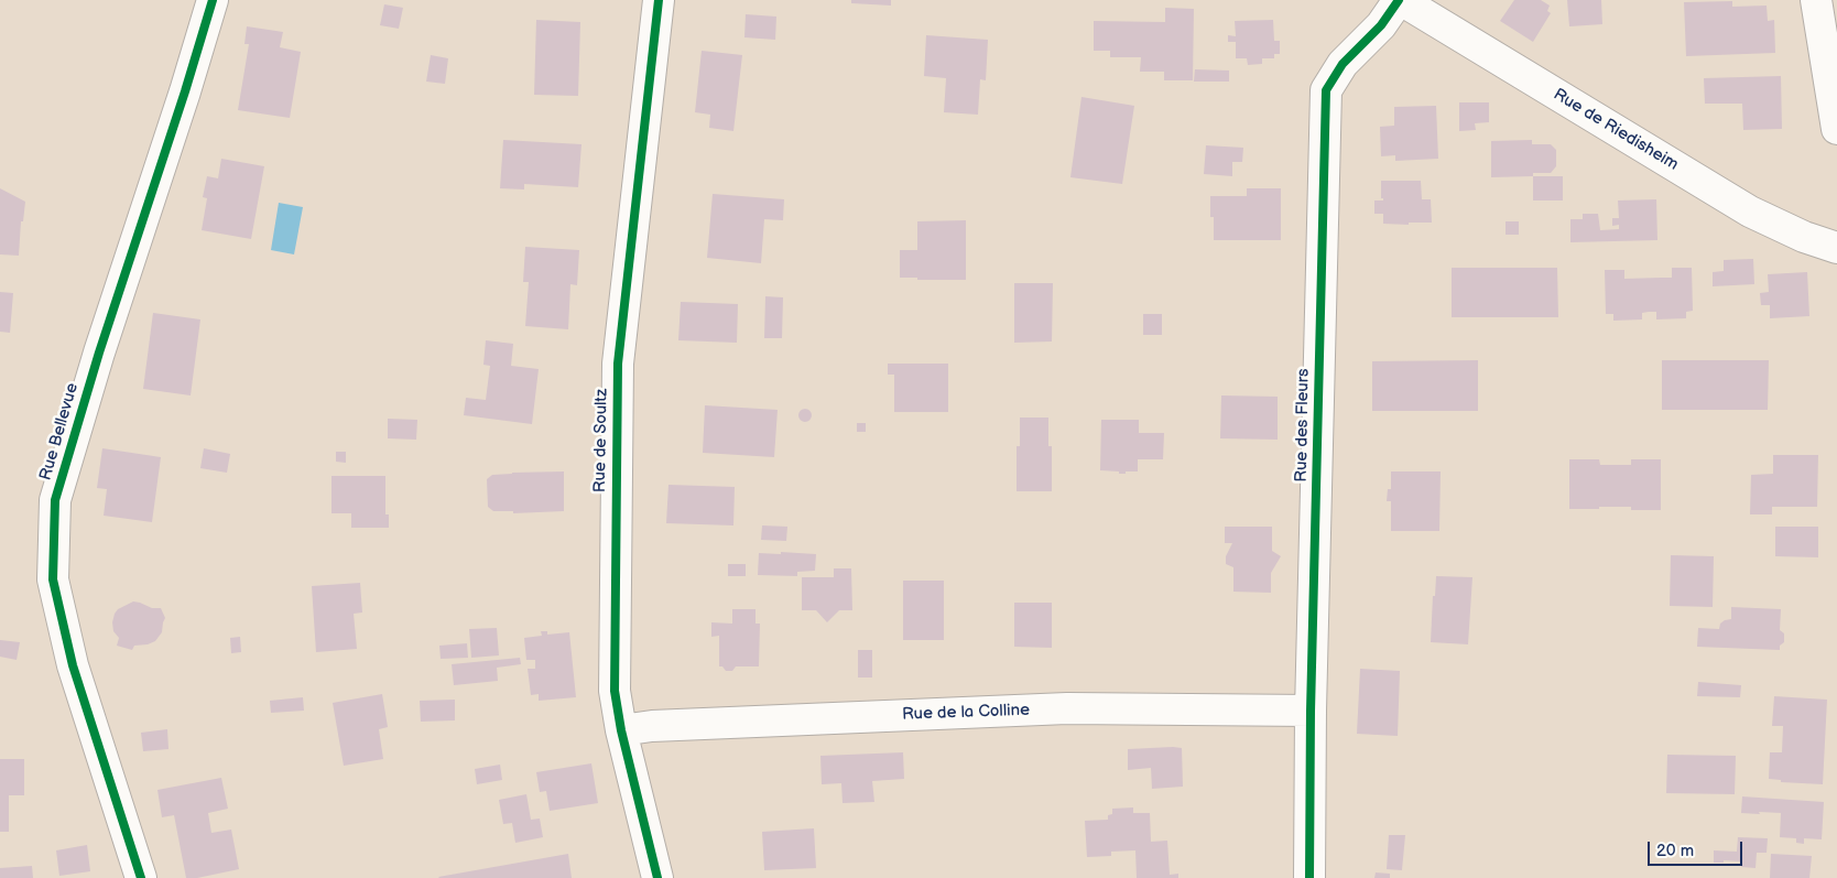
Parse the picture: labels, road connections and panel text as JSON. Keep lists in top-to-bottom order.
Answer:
{
  "streets": {
    "street": [
      "Rue de Riedisheim",
      "Rue des Fleurs",
      "Rue Bellevue",
      "Rue de Soultz",
      "Rue de la Colline"
    ]
  },
  "crossings": [
    ["Rue de Riedisheim", "Rue des Fleurs"],
    ["Rue des Fleurs", "Rue de la Colline"],
    ["Rue de Soultz", "Rue de la Colline"]
  ],
  "scale_bar": "20 m"
}
